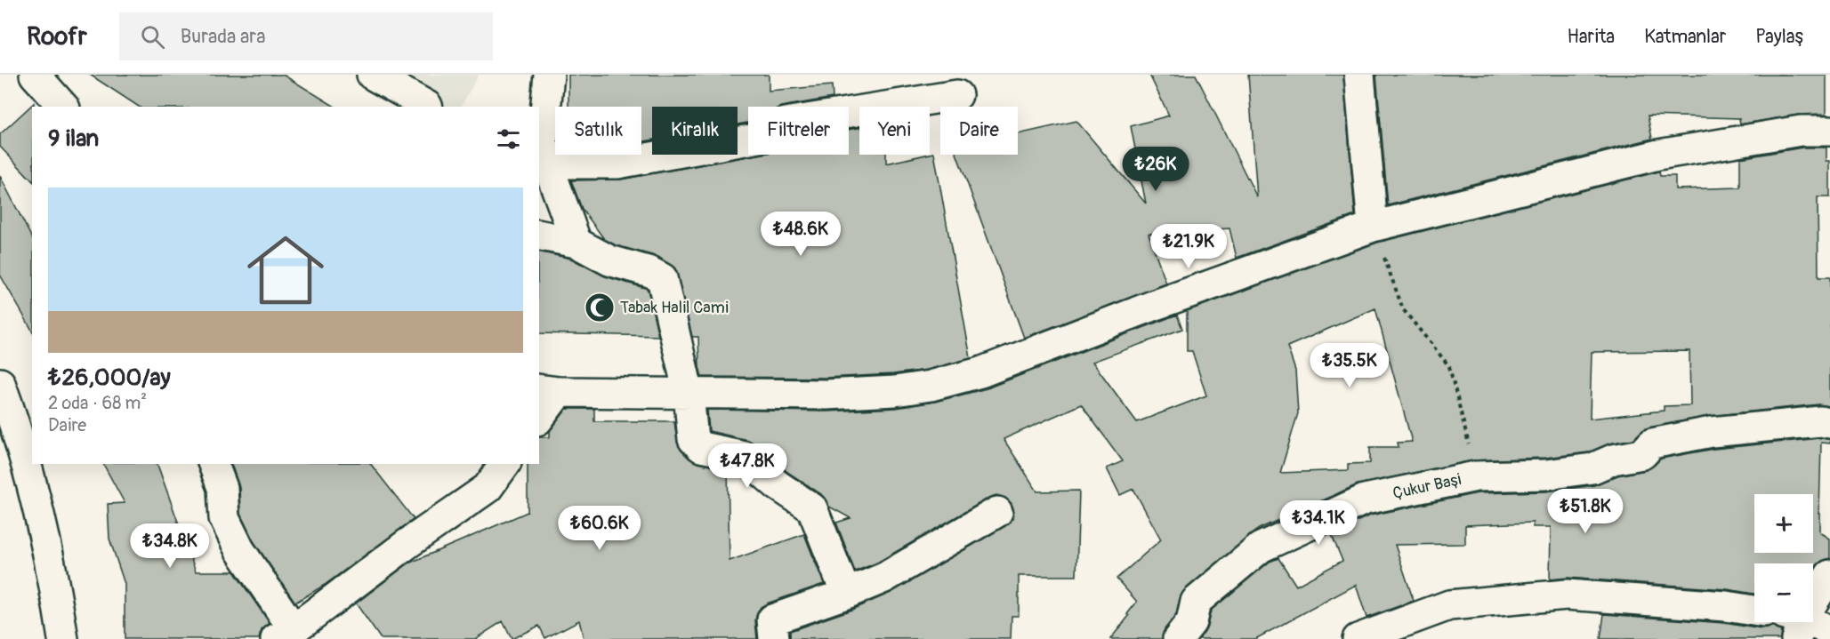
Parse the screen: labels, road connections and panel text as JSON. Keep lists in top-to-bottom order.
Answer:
{
  "streets": {
    "street": ["Çukur Başi"]
  },
  "places": {
    "mosque": ["Tabak Halil Cami"]
  },
  "page": {
    "header": "Roofr",
    "search": "Burada ara",
    "nav": ["Harita", "Katmanlar", "Paylaş"],
    "chip": [
      "Satılık",
      "Kiralık",
      "Filtreler",
      "Yeni",
      "Daire"
    ],
    "heading": "9 ilan",
    "price": [
      "₺26K",
      "₺48.6K",
      "₺21.9K",
      "₺35.5K",
      "₺47.8K",
      "₺51.8K",
      "₺34.1K",
      "₺60.6K",
      "₺34.8K"
    ],
    "list": [
      {
        "name": "₺26,000/ay",
        "note": "2 oda · 68 m² · Daire"
      }
    ],
    "map_buttons": ["+", "−"]
  }
}
